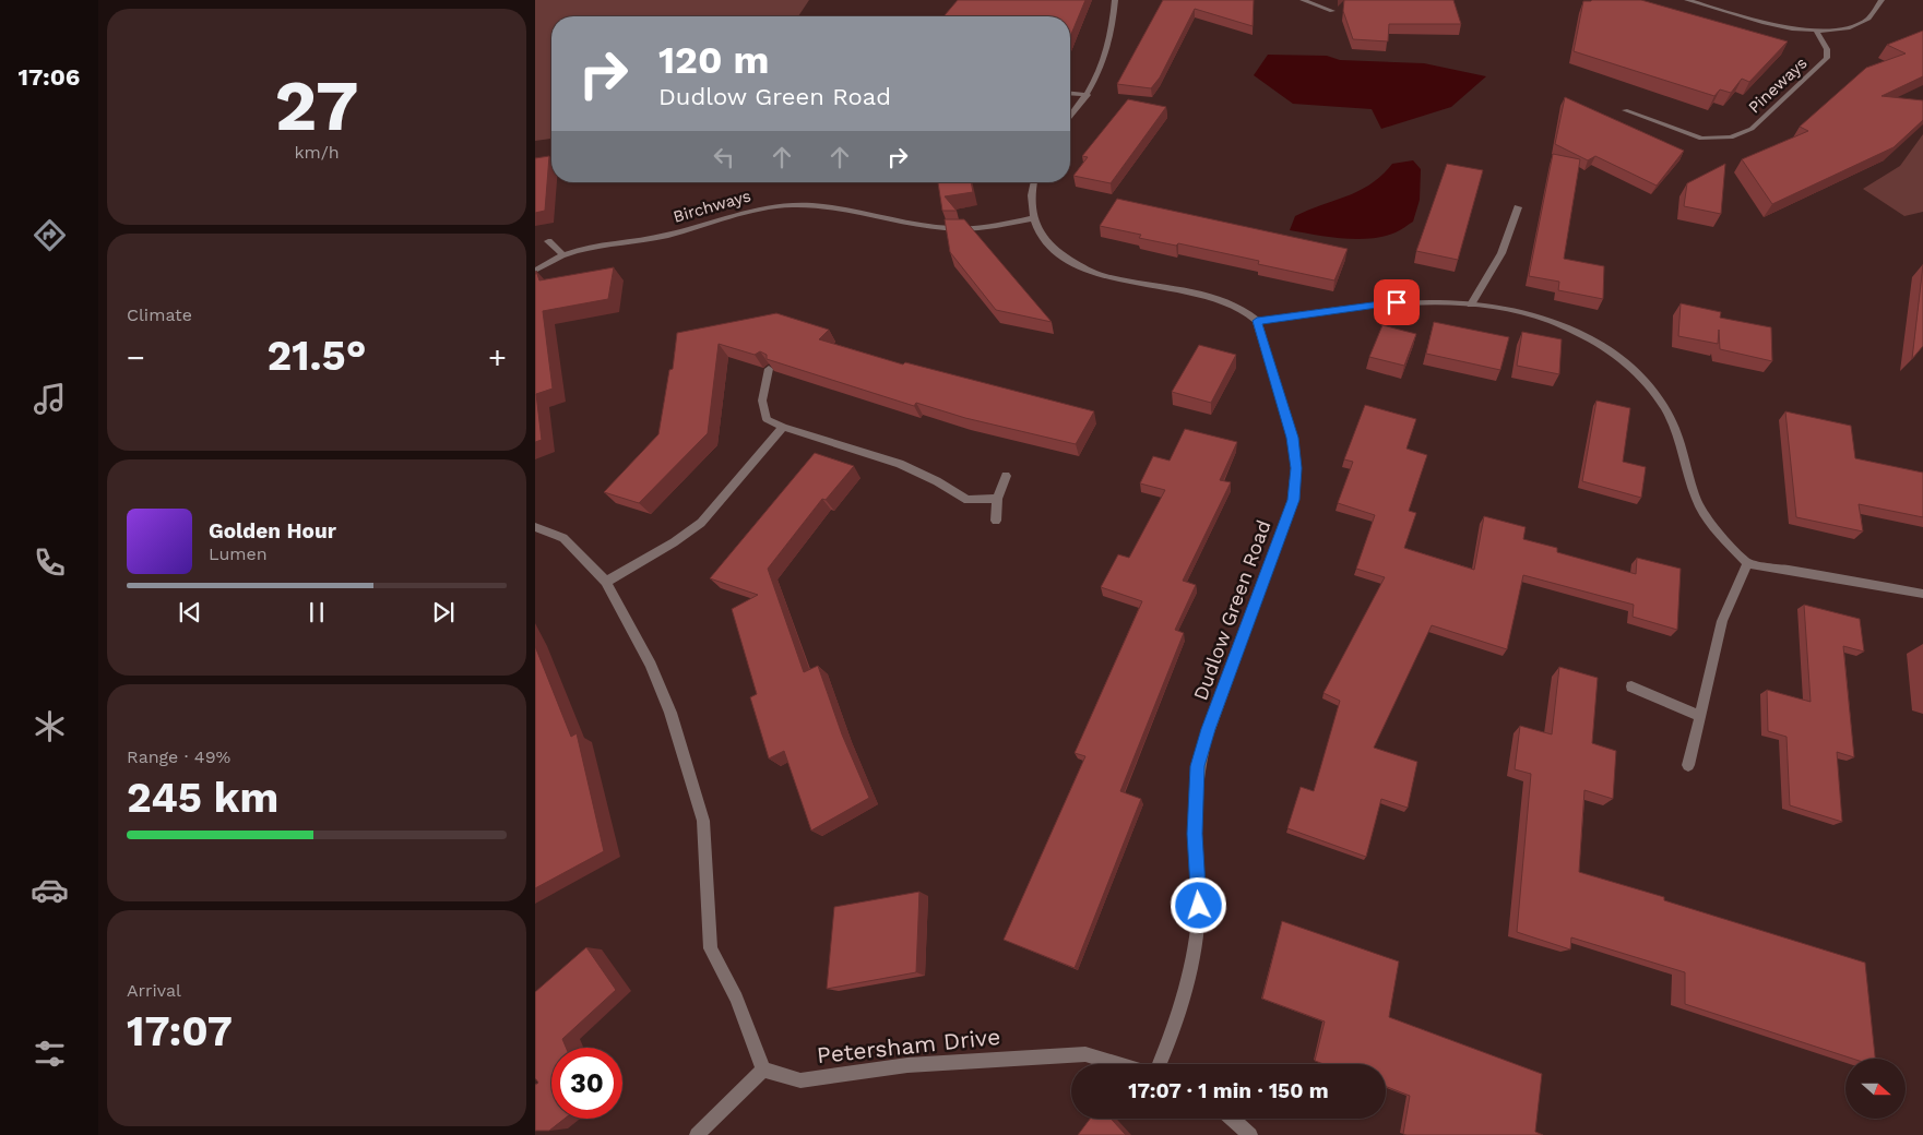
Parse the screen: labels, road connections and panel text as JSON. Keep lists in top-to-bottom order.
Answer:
{
  "streets": {
    "street": [
      "Pineways",
      "Birchways",
      "Dudlow Green Road",
      "Petersham Drive"
    ]
  },
  "north": "right",
  "page": {
    "tabs": "17:06",
    "tile": [
      ["27", "km/h"],
      "Climate",
      ["Range · 49%", "245 km"],
      ["Arrival", "17:07"]
    ],
    "turn": ["120 m", "Dudlow Green Road"],
    "heat": ["−", "21.5°", "+"],
    "song": ["Golden Hour", "Lumen"],
    "limit": "30",
    "trip": "17:07 · 1 min · 150 m"
  }
}
